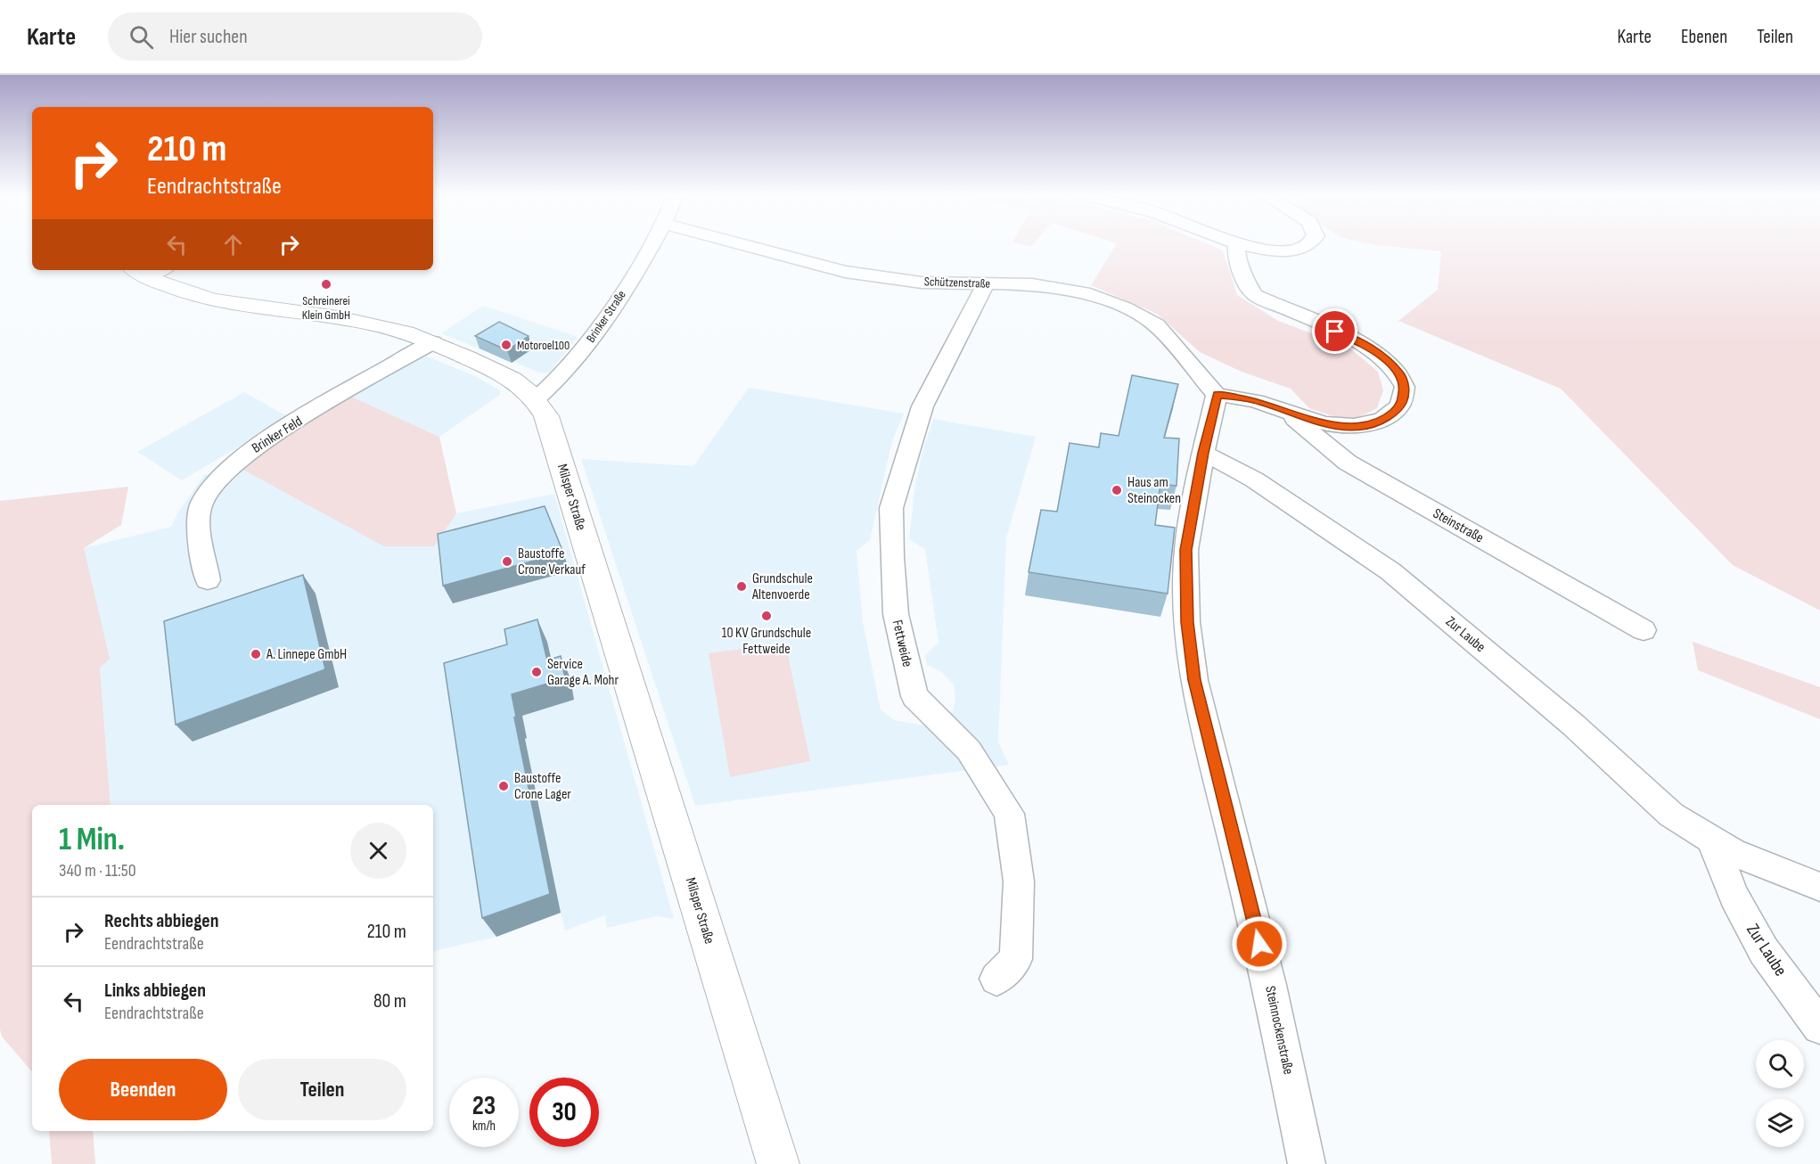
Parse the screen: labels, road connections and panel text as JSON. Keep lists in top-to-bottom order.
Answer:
{
  "streets": {
    "street": [
      "Schützenstraße",
      "Brinker Straße",
      "Brinker Feld",
      "Milsper Straße",
      "Steinstraße",
      "Zur Laube",
      "Fettweide",
      "Steinnockenstraße"
    ]
  },
  "crossings": [
    ["Schützenstraße", "Fettweide"],
    ["Schützenstraße", "Steinnockenstraße"],
    ["Brinker Straße", "Milsper Straße"],
    ["Brinker Feld", "Milsper Straße"],
    ["Zur Laube", "Steinnockenstraße"]
  ],
  "places": [
    "Schreinerei Klein GmbH",
    "Motoroel100",
    "Haus am Steinocken",
    "Baustoffe Crone Verkauf",
    "Grundschule Altenvoerde",
    "10 KV Grundschule Fettweide",
    "A. Linnepe GmbH",
    "Service Garage A. Mohr",
    "Baustoffe Crone Lager"
  ],
  "page": {
    "header": "Karte",
    "search": "Hier suchen",
    "nav": ["Karte", "Ebenen", "Teilen"],
    "turn": ["210 m", "Eendrachtstraße"],
    "heading": ["1 Min.", "340 m · 11:50"],
    "list": [
      {
        "name": "Rechts abbiegen",
        "note": "Eendrachtstraße",
        "value": "210 m"
      },
      {
        "name": "Links abbiegen",
        "note": "Eendrachtstraße",
        "value": "80 m"
      }
    ],
    "buttons": ["Beenden", "Teilen"],
    "speed": "23 km/h",
    "limit": "30"
  }
}
